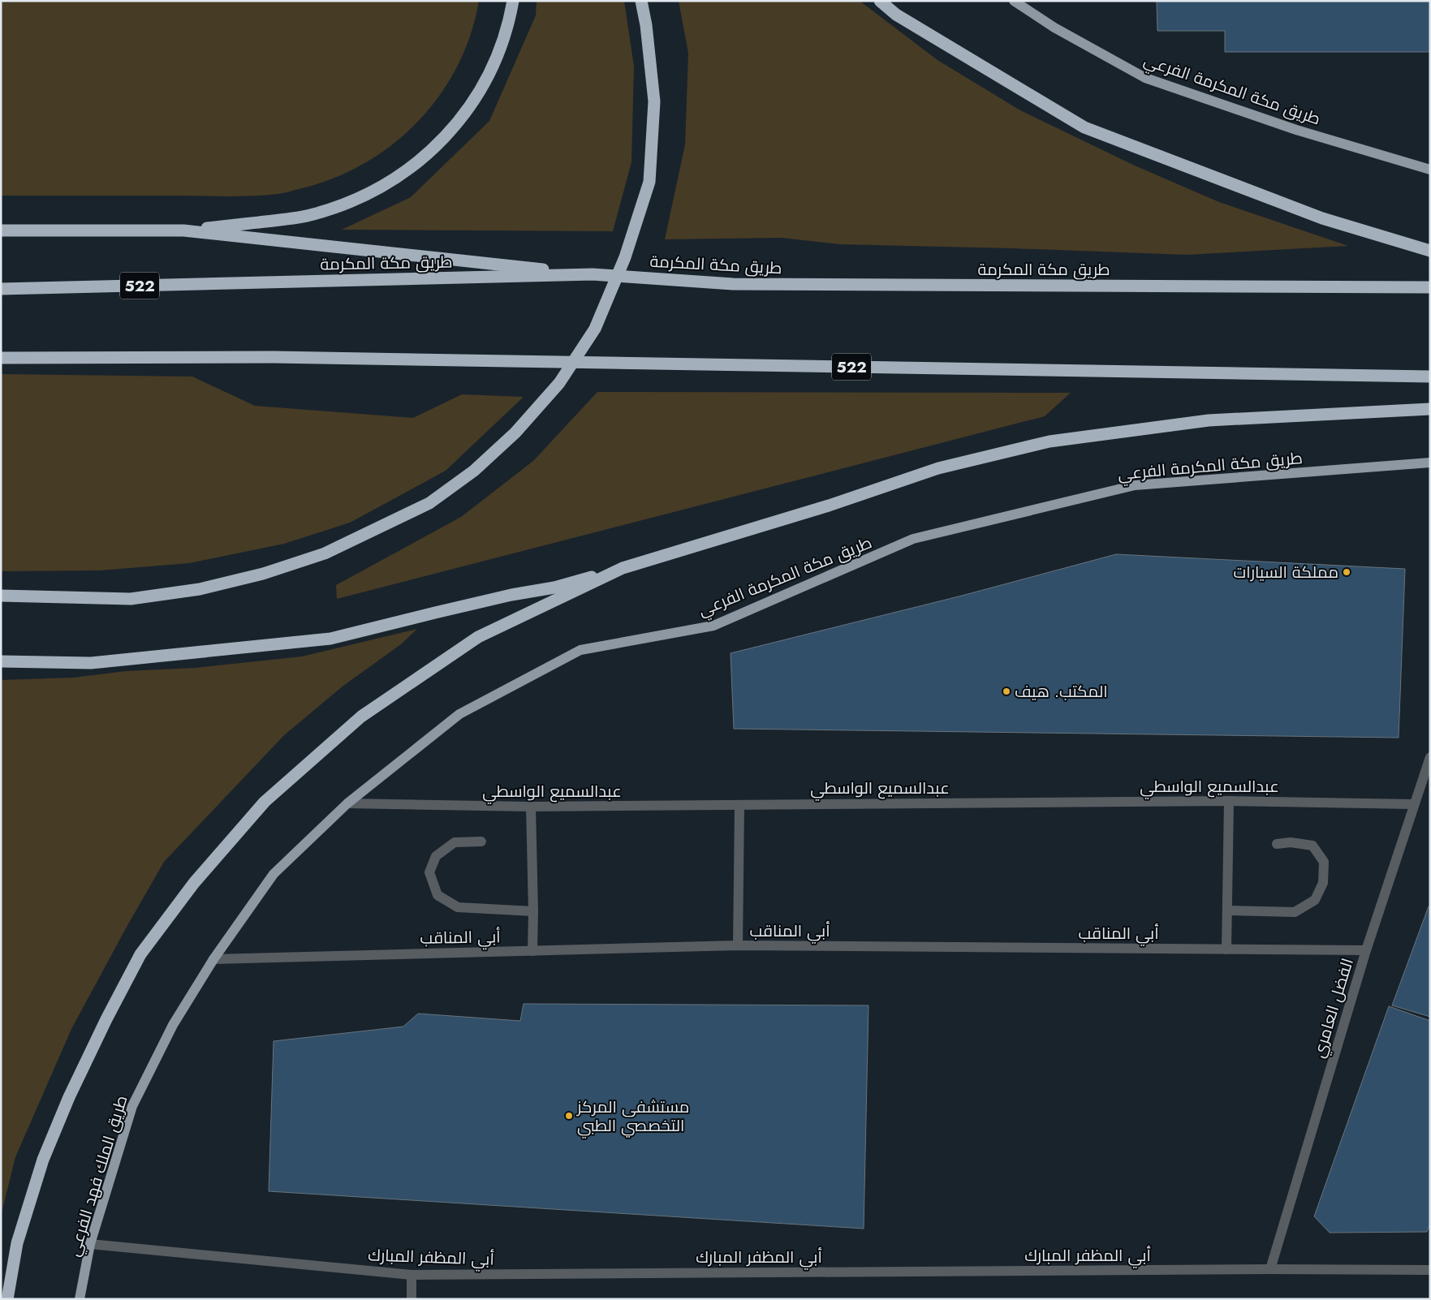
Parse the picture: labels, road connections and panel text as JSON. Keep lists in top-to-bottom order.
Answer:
{
  "streets": {
    "highway": ["طريق مكة المكرمة", "522"],
    "main road": ["طريق مكة المكرمة الفرعي", "طريق الملك فهد الفرعي"],
    "street": [
      "عبدالسميع الواسطي",
      "أبي المناقب",
      "الفضل العامري",
      "أبي المظفر المبارك"
    ]
  },
  "crossings": [
    ["طريق مكة المكرمة الفرعي", "عبدالسميع الواسطي"],
    ["طريق مكة المكرمة الفرعي", "أبي المناقب"],
    ["طريق مكة المكرمة الفرعي", "طريق الملك فهد الفرعي"],
    ["عبدالسميع الواسطي", "الفضل العامري"],
    ["أبي المناقب", "الفضل العامري"],
    ["أبي المناقب", "طريق الملك فهد الفرعي"],
    ["الفضل العامري", "أبي المظفر المبارك"],
    ["طريق الملك فهد الفرعي", "أبي المظفر المبارك"]
  ],
  "places": ["مملكة السيارات", "المكتب. هيف", "مستشفى المركز التخصصي الطبي"]
}
